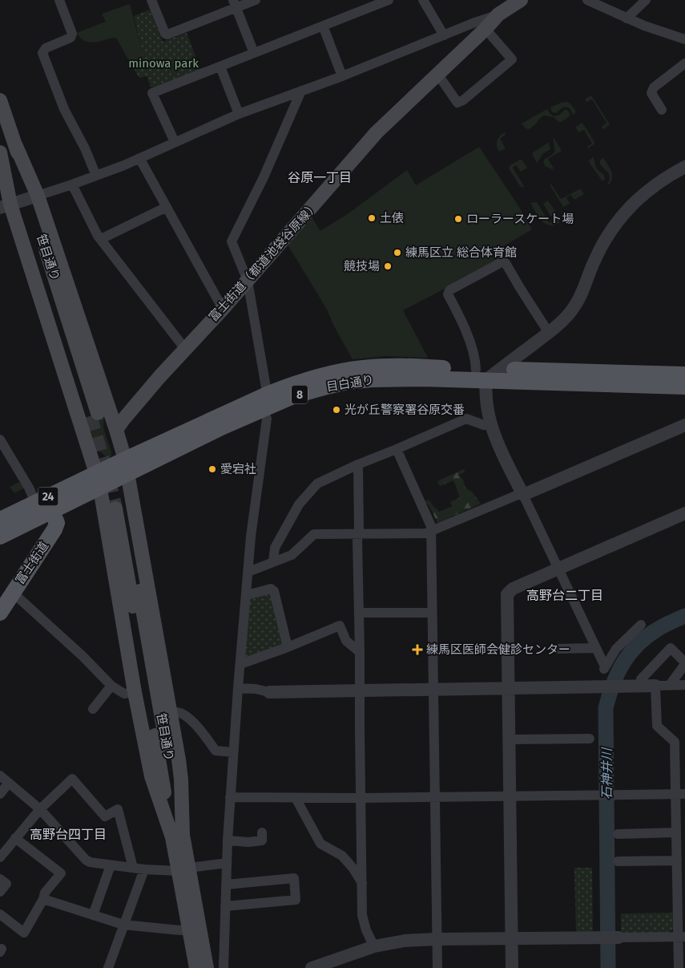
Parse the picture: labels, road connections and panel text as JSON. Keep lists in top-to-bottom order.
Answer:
{
  "streets": {
    "main road": [
      "笹目通り",
      "富士街道（都道池袋谷原線）",
      "目白通り",
      "8",
      "24",
      "富士街道"
    ]
  },
  "crossings": [
    ["目白通り", "富士街道"]
  ],
  "districts": ["谷原一丁目", "高野台二丁目", "高野台四丁目"],
  "water": ["石神井川"],
  "parks": ["minowa park"],
  "places": {
    "other": [
      "土俵",
      "ローラースケート場",
      "練馬区立 総合体育館",
      "競技場",
      "光が丘警察署谷原交番",
      "愛宕社"
    ],
    "health": ["練馬区医師会健診センター"]
  }
}
